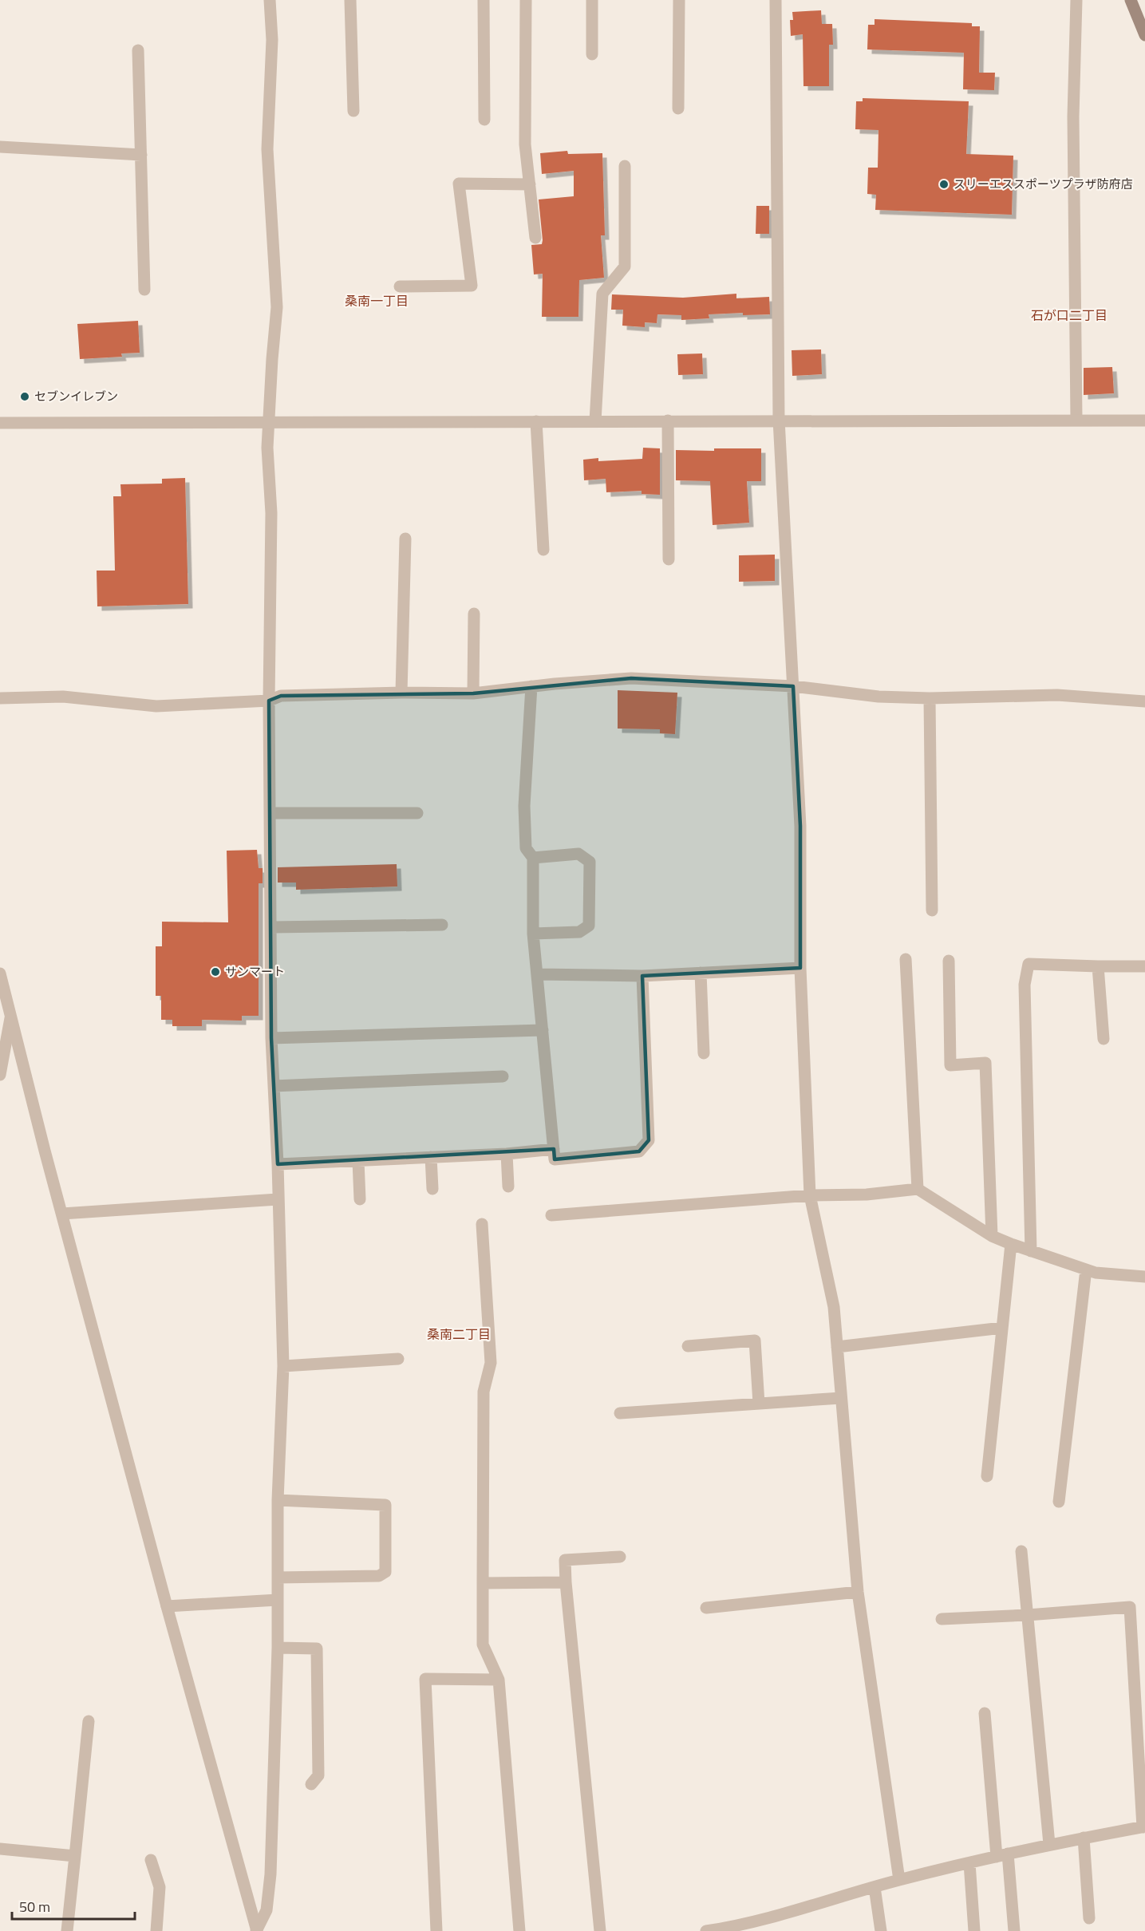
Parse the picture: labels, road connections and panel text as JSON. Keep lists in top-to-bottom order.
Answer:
{
  "districts": ["桑南一丁目", "石が口二丁目", "桑南二丁目"],
  "places": ["スリーエススポーツプラザ防府店", "セブンイレブン", "サンマート"],
  "scale_bar": "50 m"
}
